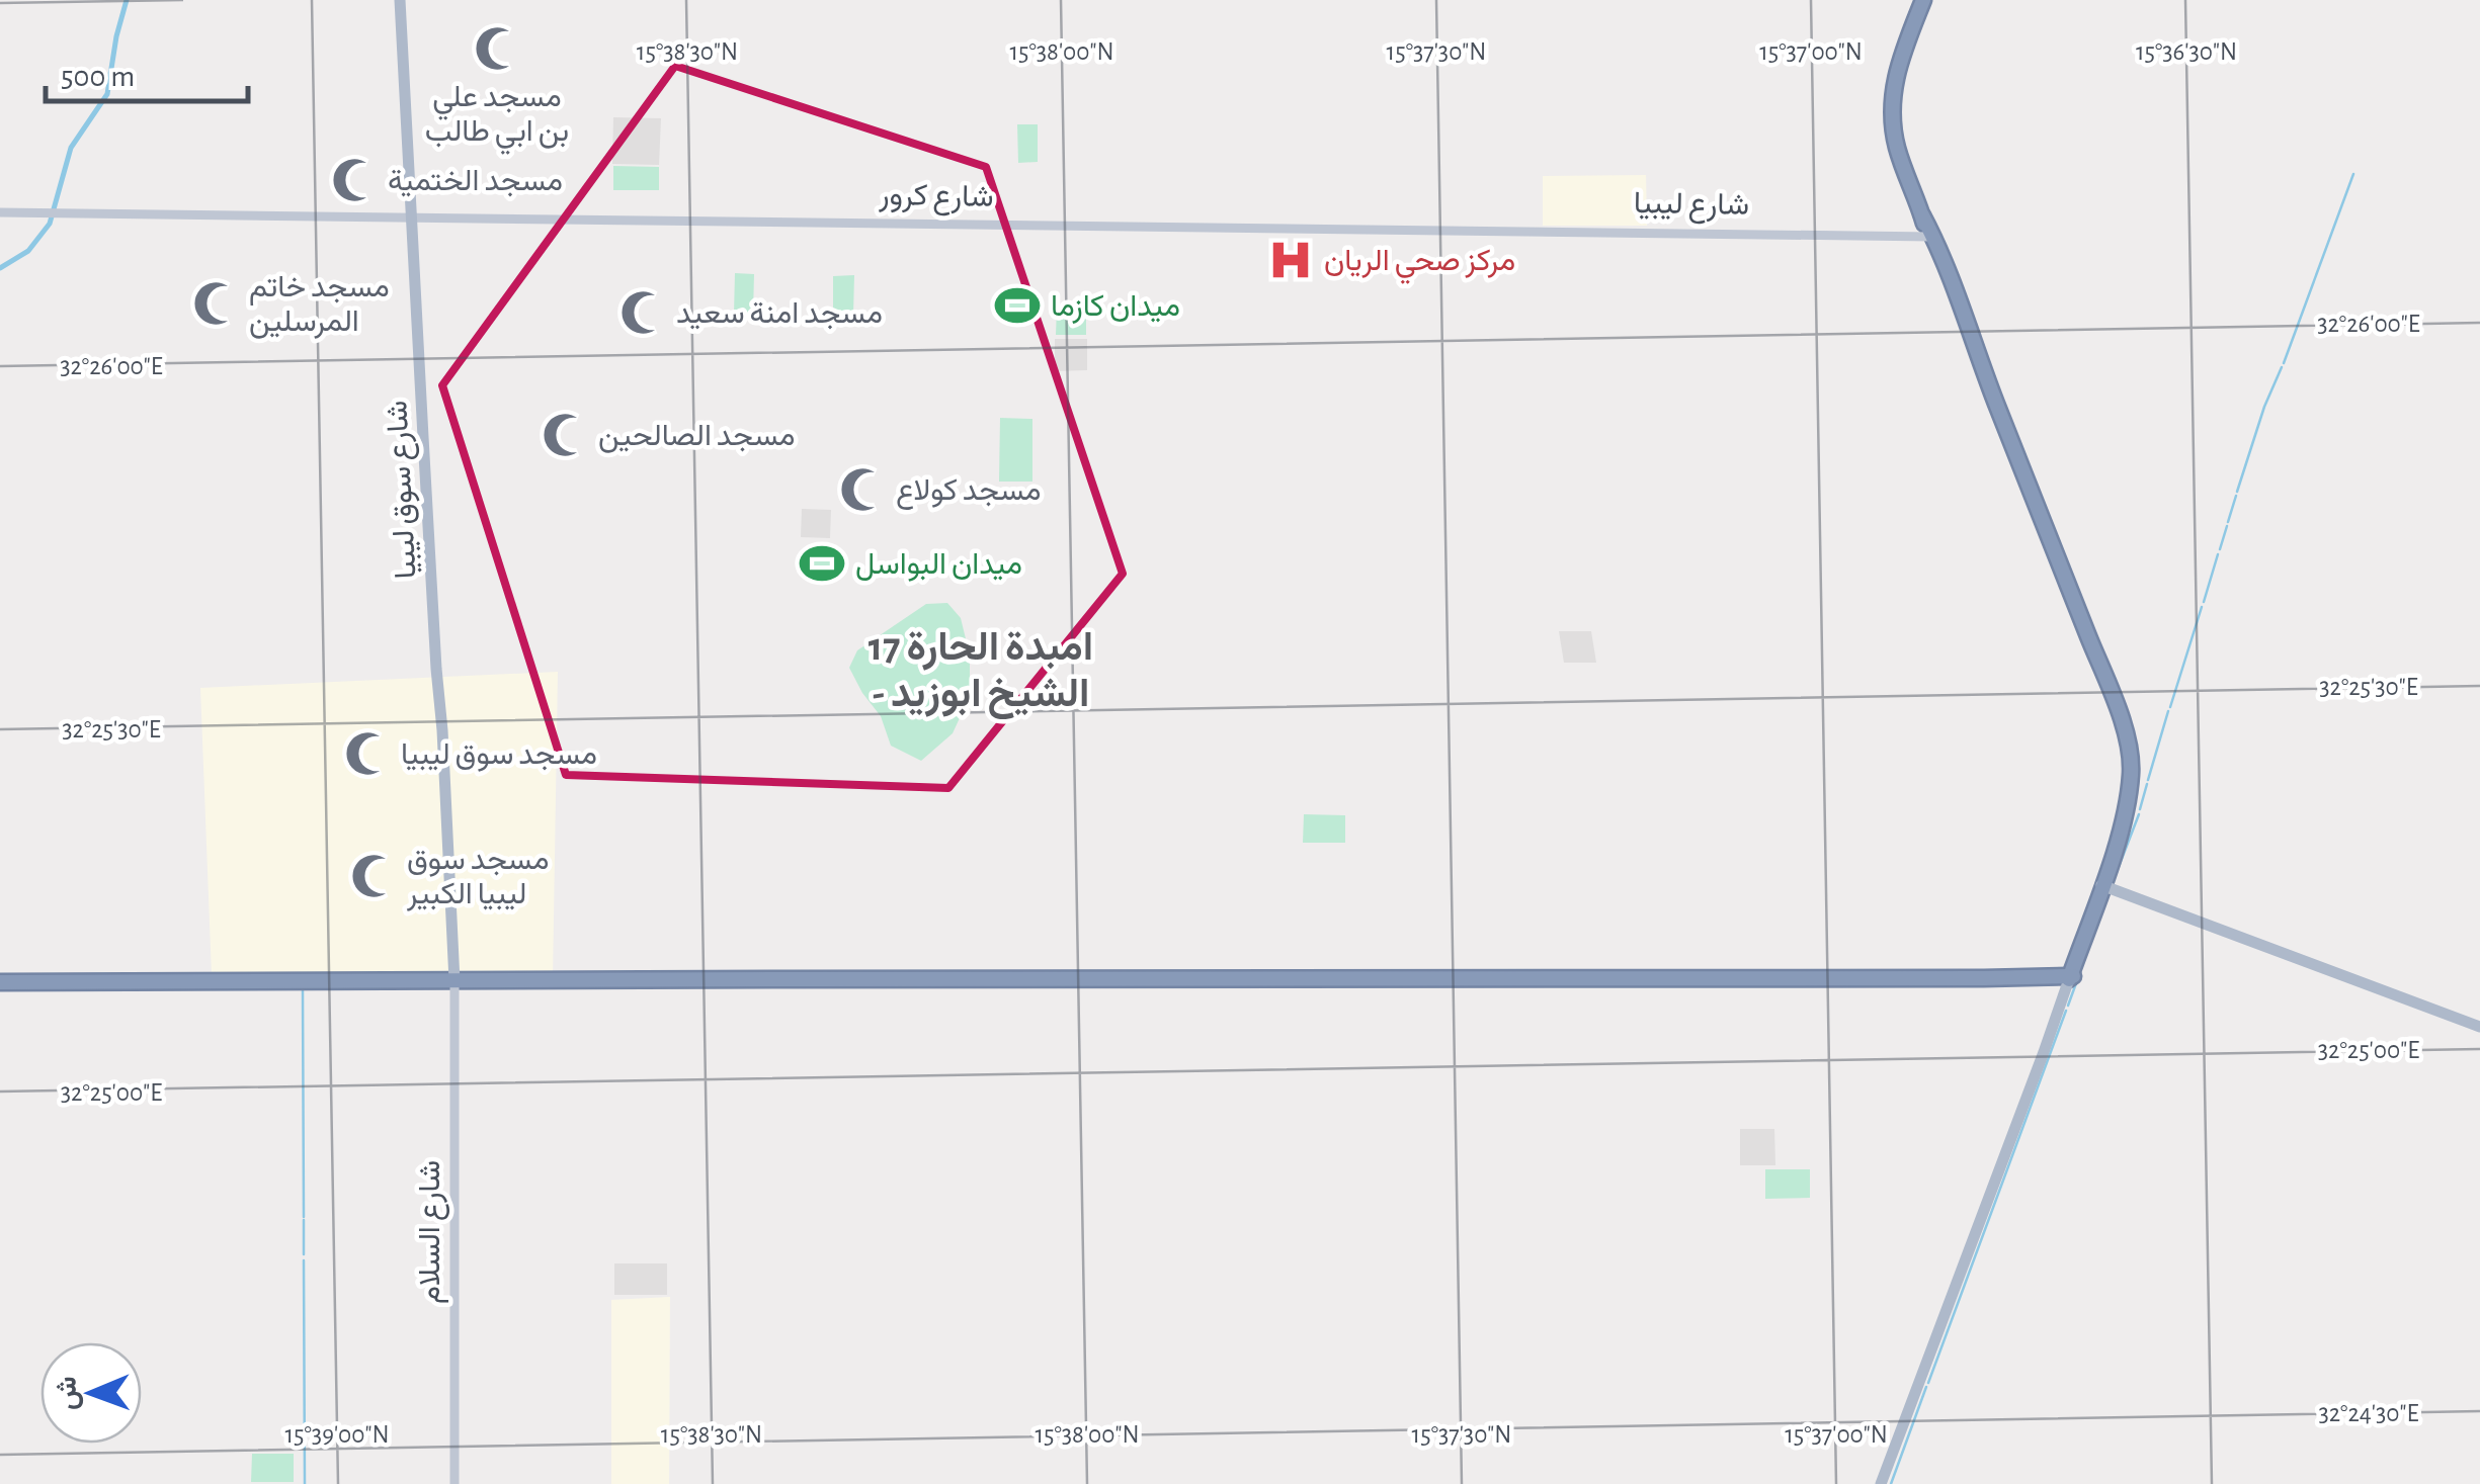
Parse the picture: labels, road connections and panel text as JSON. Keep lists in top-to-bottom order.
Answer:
{
  "streets": {
    "main road": [
      "شارع كرور",
      "شارع ليبيا",
      "شارع سوق ليبيا",
      "شارع السلام"
    ]
  },
  "crossings": [
    ["شارع كرور", "شارع ليبيا"],
    ["شارع كرور", "شارع سوق ليبيا"],
    ["شارع سوق ليبيا", "شارع السلام"]
  ],
  "districts": ["امبدة الحارة 17 - الشيخ ابوزيد"],
  "places": {
    "mosque": [
      "مسجد علي بن ابي طالب",
      "مسجد الختمية",
      "مسجد خاتم المرسلين",
      "مسجد امنة سعيد",
      "مسجد الصالحين",
      "مسجد كولاع",
      "مسجد سوق ليبيا",
      "مسجد سوق ليبيا الكبير"
    ],
    "hospital": ["مركز صحي الريان"],
    "sports": ["ميدان كازما", "ميدان البواسل"]
  },
  "scale_bar": "500 m",
  "north": "left",
  "coordinates": [
    "15°38'30\"N",
    "15°38'00\"N",
    "15°37'30\"N",
    "15°37'00\"N",
    "15°36'30\"N",
    "32°26'00\"E",
    "32°25'30\"E",
    "32°25'00\"E",
    "32°24'30\"E",
    "15°39'00\"N"
  ]
}
